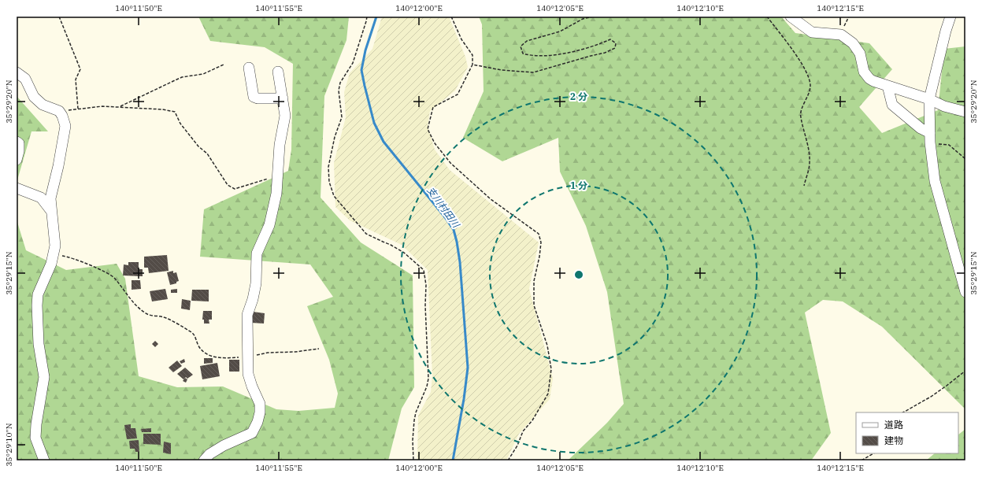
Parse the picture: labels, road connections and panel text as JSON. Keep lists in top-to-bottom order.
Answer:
{
  "water": ["支川村田川"],
  "legend": ["道路", "建物"],
  "coordinates": [
    "140°11'50\"E",
    "140°11'55\"E",
    "140°12'00\"E",
    "140°12'05\"E",
    "140°12'10\"E",
    "140°12'15\"E",
    "35°29'20\"N",
    "35°29'15\"N",
    "35°29'10\"N"
  ],
  "rings": ["2 分", "1 分"]
}
